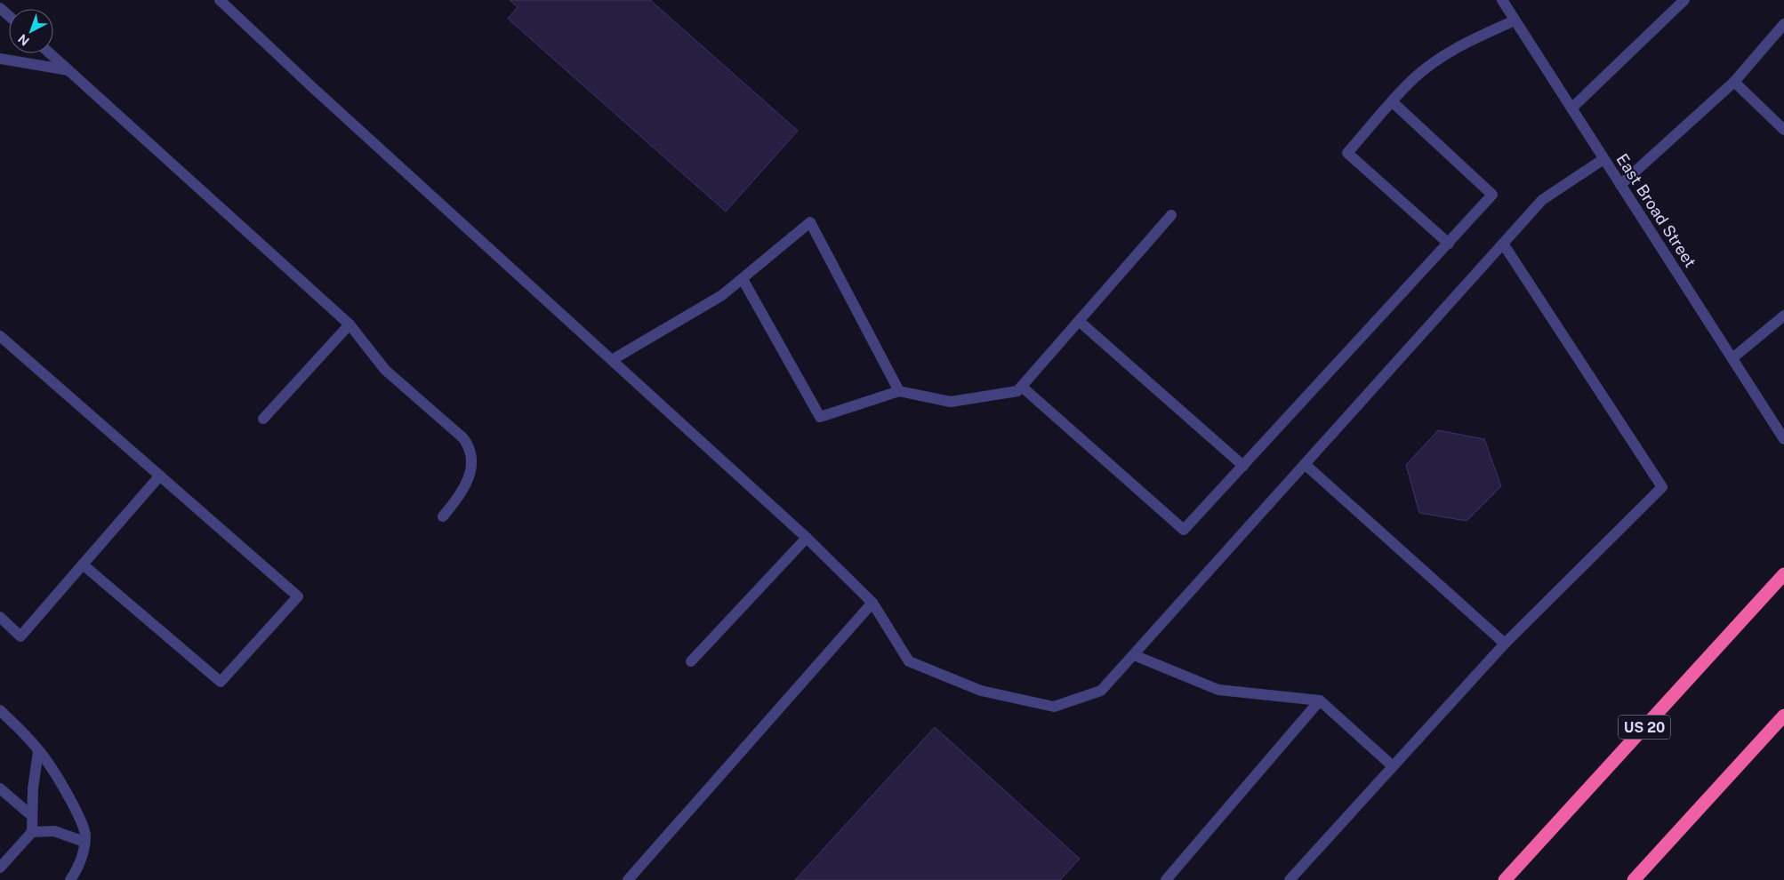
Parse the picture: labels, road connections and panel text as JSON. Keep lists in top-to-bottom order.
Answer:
{
  "streets": {
    "highway": ["US 20"],
    "street": ["East Broad Street"]
  },
  "north": "bottom left"
}
